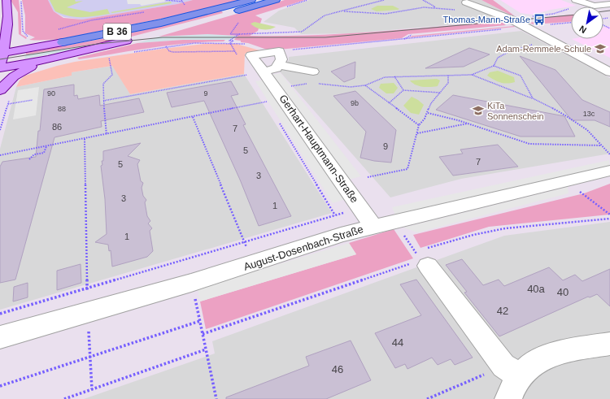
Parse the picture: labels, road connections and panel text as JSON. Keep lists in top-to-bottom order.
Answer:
{
  "streets": {
    "highway": ["B 36"],
    "street": ["Gerhart-Hauptmann-Straße", "August-Dosenbach-Straße"]
  },
  "crossings": [
    ["Gerhart-Hauptmann-Straße", "August-Dosenbach-Straße"]
  ],
  "places": {
    "bus stop": ["Thomas-Mann-Straße"],
    "school or university": ["Adam-Remmele-Schule", "KiTa Sonnenschein"]
  },
  "house_numbers": [
    "90",
    "9",
    "9b",
    "88",
    "13c",
    "86",
    "7",
    "9",
    "5",
    "7",
    "5",
    "3",
    "3",
    "1",
    "1",
    "40a",
    "40",
    "42",
    "44",
    "46"
  ],
  "north": "bottom left"
}
